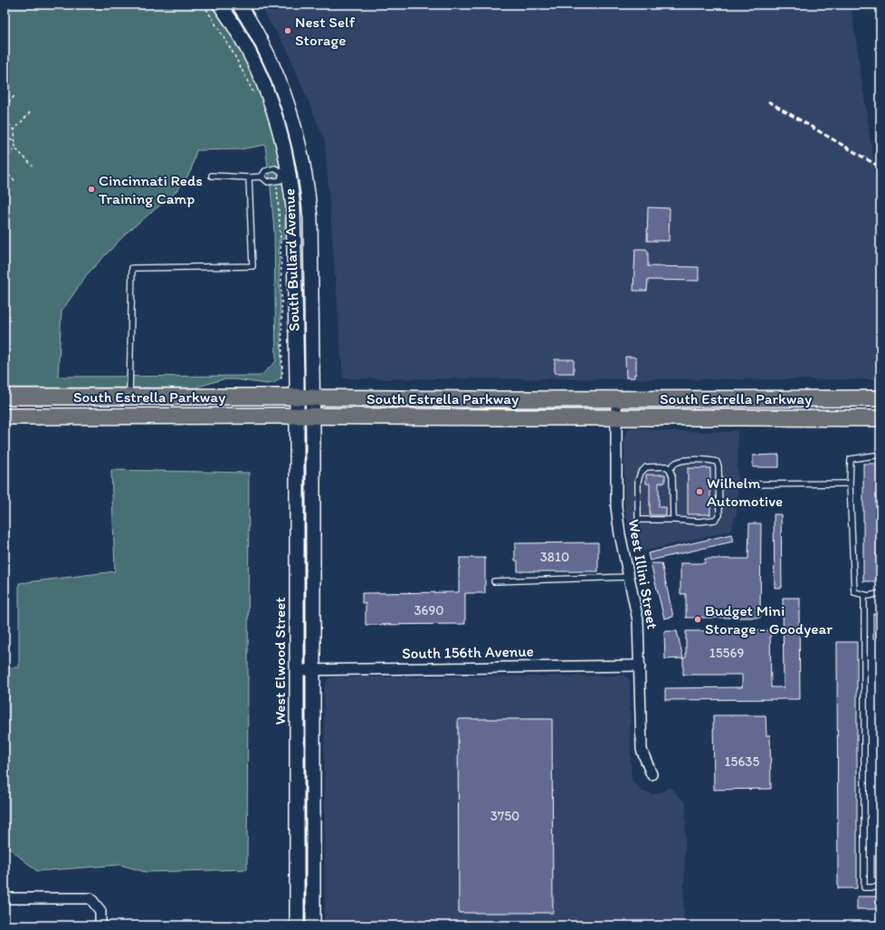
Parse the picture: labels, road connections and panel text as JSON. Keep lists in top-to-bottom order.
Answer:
{
  "streets": {
    "main road": ["South Bullard Avenue", "South Estrella Parkway", "West Elwood Street"],
    "street": ["West Illini Street", "South 156th Avenue"]
  },
  "crossings": [
    ["South Bullard Avenue", "South Estrella Parkway"],
    ["South Bullard Avenue", "West Elwood Street"],
    ["South Estrella Parkway", "West Illini Street"],
    ["South Estrella Parkway", "West Elwood Street"],
    ["West Illini Street", "South 156th Avenue"],
    ["South 156th Avenue", "West Elwood Street"]
  ],
  "places": [
    "Nest Self Storage",
    "Cincinnati Reds Training Camp",
    "Wilhelm Automotive",
    "Budget Mini Storage - Goodyear"
  ],
  "house_numbers": [
    "3810",
    "3690",
    "15569",
    "15635",
    "3750"
  ]
}
